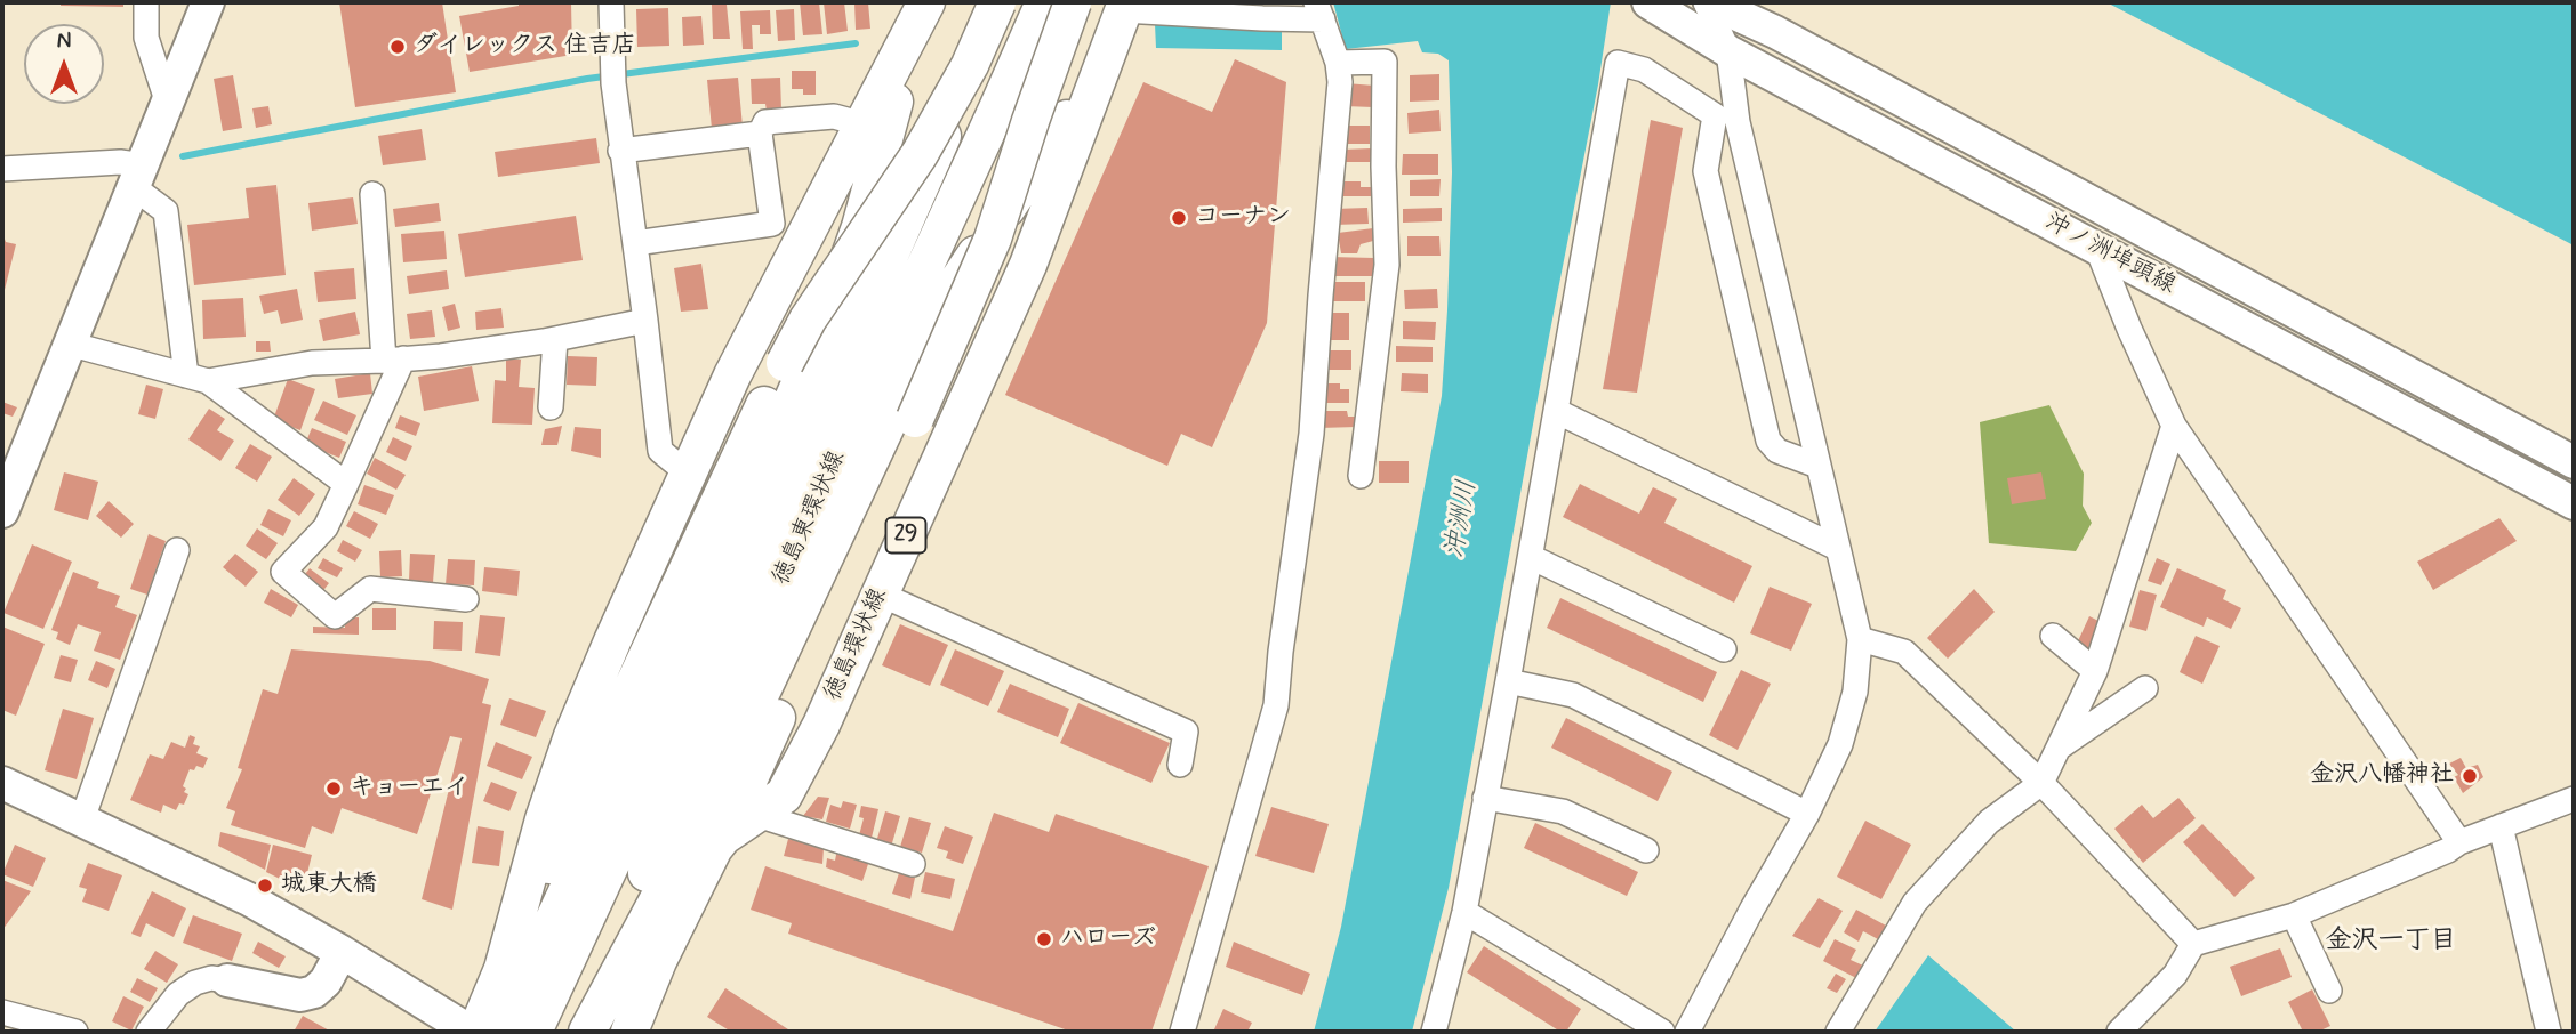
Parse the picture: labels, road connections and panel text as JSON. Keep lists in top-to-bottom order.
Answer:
{
  "streets": {
    "main road": [
      "沖ノ洲埠頭線",
      "徳島東環状線",
      "29",
      "徳島環状線"
    ]
  },
  "crossings": [
    ["29", "徳島環状線"]
  ],
  "districts": ["金沢一丁目"],
  "water": ["沖洲川"],
  "places": [
    "ダイレックス 住吉店",
    "コーナン",
    "金沢八幡神社",
    "キョーエイ",
    "城東大橋",
    "ハローズ"
  ],
  "north": "top"
}
